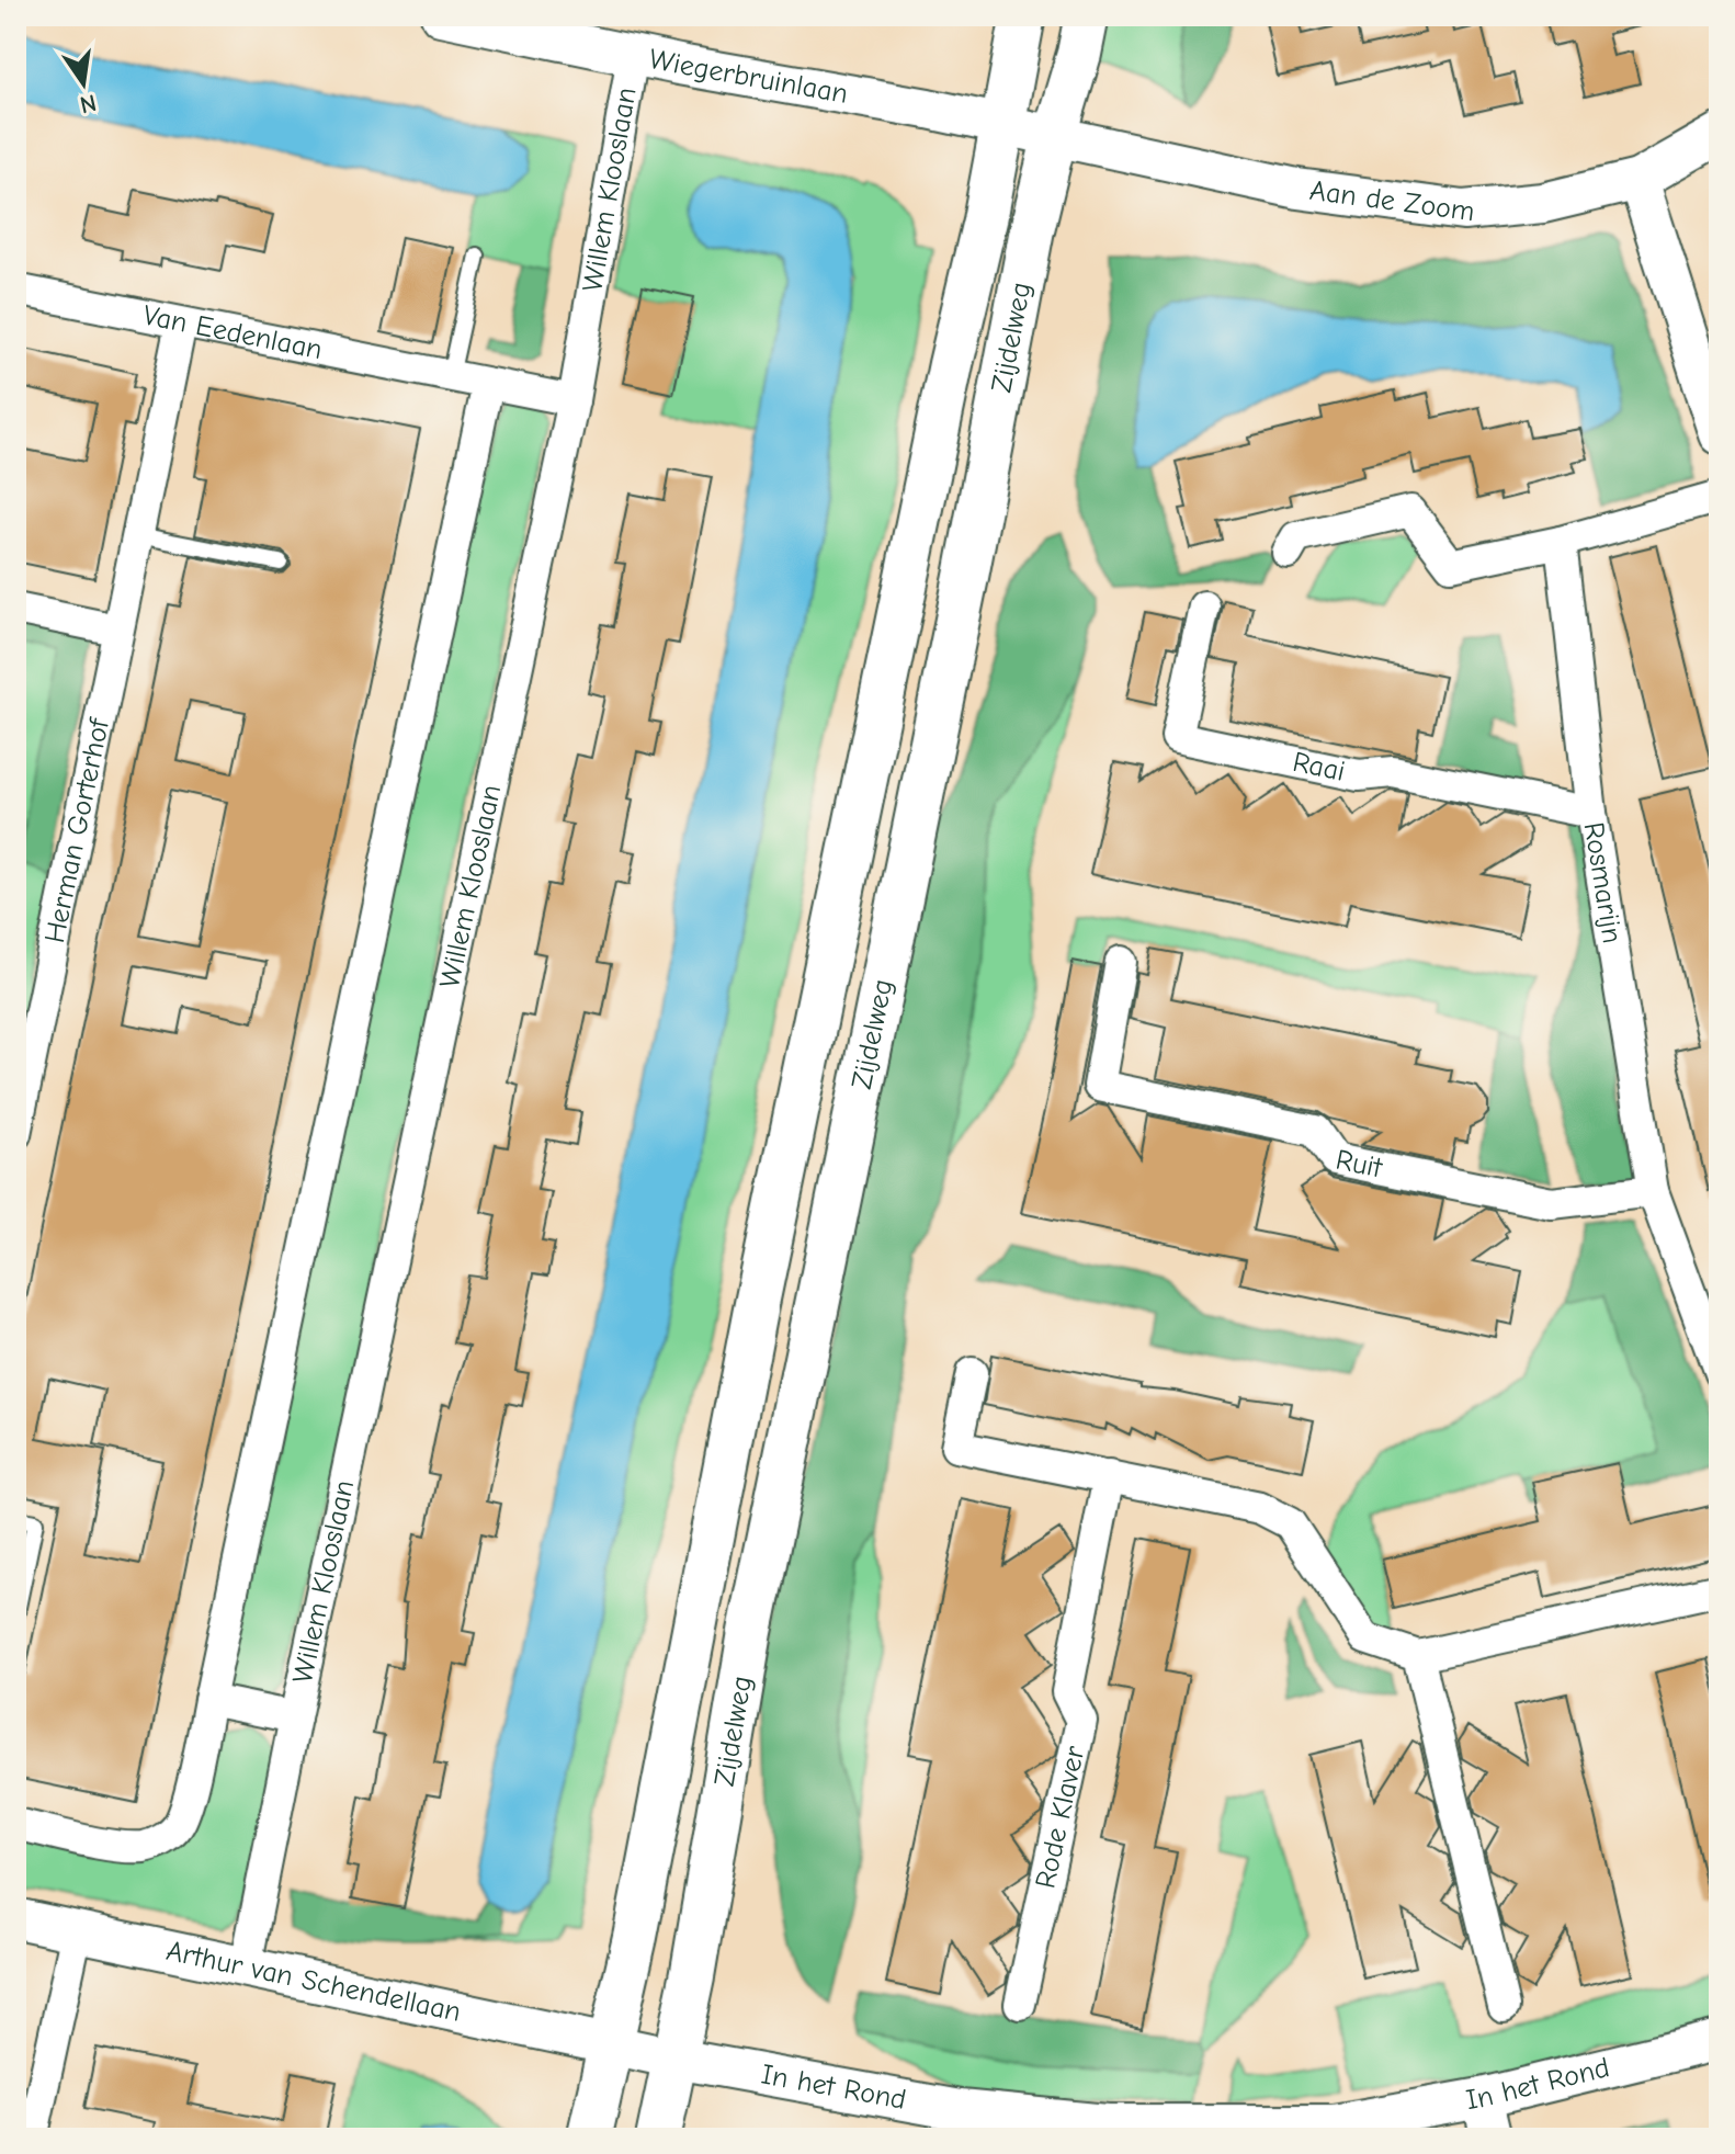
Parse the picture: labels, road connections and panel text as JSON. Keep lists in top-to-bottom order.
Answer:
{
  "streets": {
    "main road": ["Zijdelweg"],
    "street": [
      "Wiegerbruinlaan",
      "Willem Klooslaan",
      "Aan de Zoom",
      "Van Eedenlaan",
      "Raai",
      "Herman Gorterhof",
      "Rosmarijn",
      "Ruit",
      "Rode Klaver",
      "Arthur van Schendellaan",
      "In het Rond"
    ]
  },
  "crossings": [
    ["Wiegerbruinlaan", "Willem Klooslaan"],
    ["Wiegerbruinlaan", "Aan de Zoom"],
    ["Wiegerbruinlaan", "Zijdelweg"],
    ["Willem Klooslaan", "Van Eedenlaan"],
    ["Willem Klooslaan", "Arthur van Schendellaan"],
    ["Aan de Zoom", "Zijdelweg"],
    ["Van Eedenlaan", "Herman Gorterhof"],
    ["Zijdelweg", "Arthur van Schendellaan"],
    ["Zijdelweg", "In het Rond"],
    ["Raai", "Rosmarijn"],
    ["Rosmarijn", "Ruit"]
  ],
  "north": "bottom"
}
